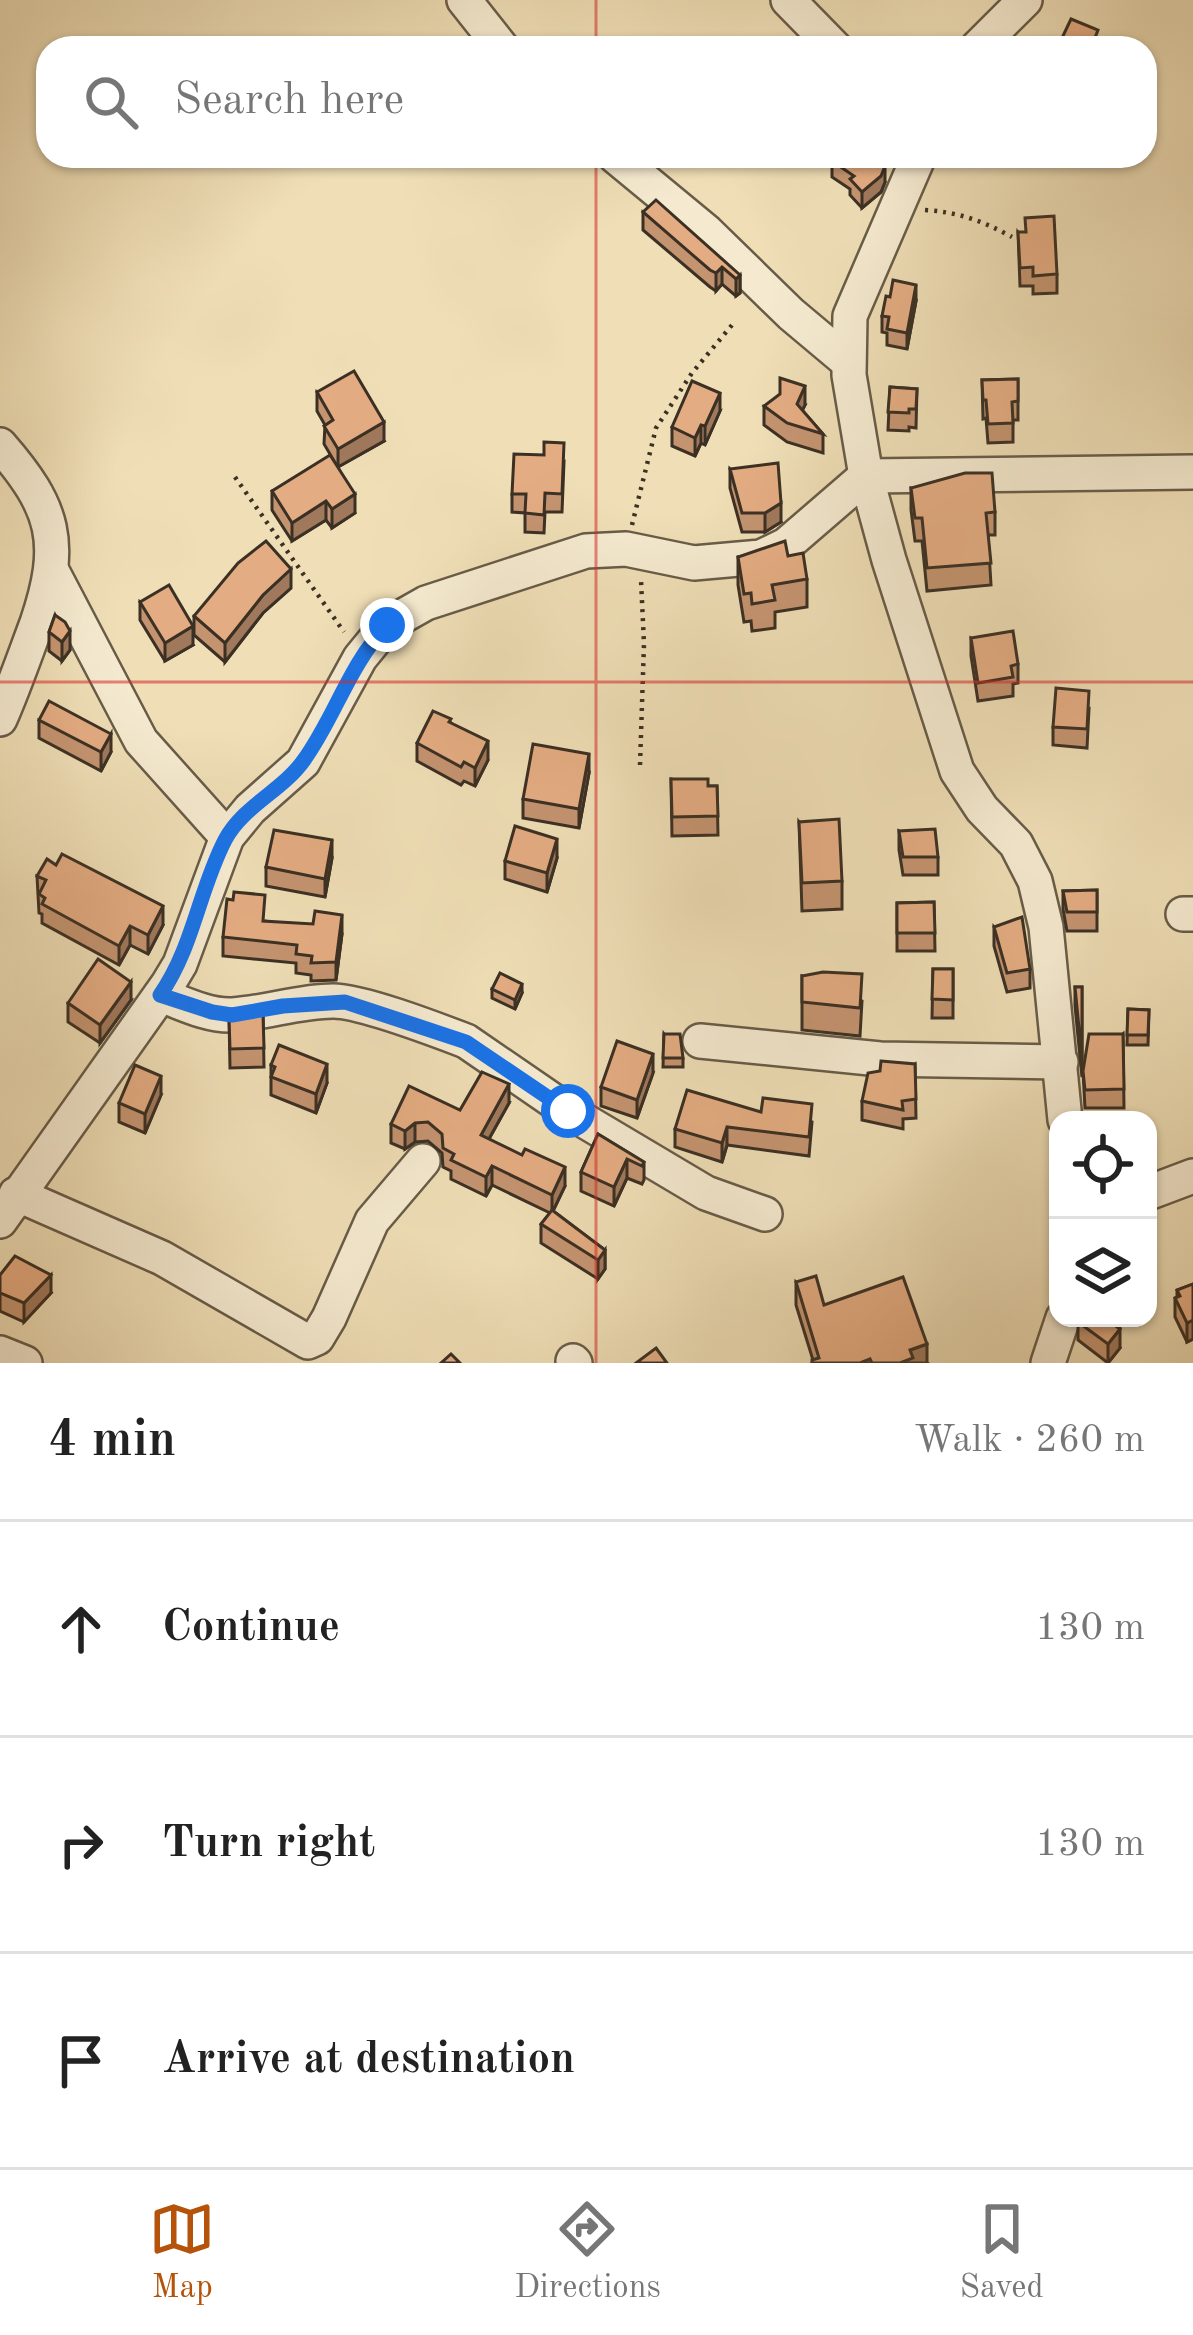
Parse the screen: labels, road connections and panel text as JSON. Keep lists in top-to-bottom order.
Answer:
{
  "page": {
    "search": "Search here",
    "heading": ["4 min", "Walk · 260 m"],
    "list": [
      ["Continue", "130 m"],
      ["Turn right", "130 m"],
      "Arrive at destination"
    ],
    "nav": ["Map", "Directions", "Saved"]
  }
}
